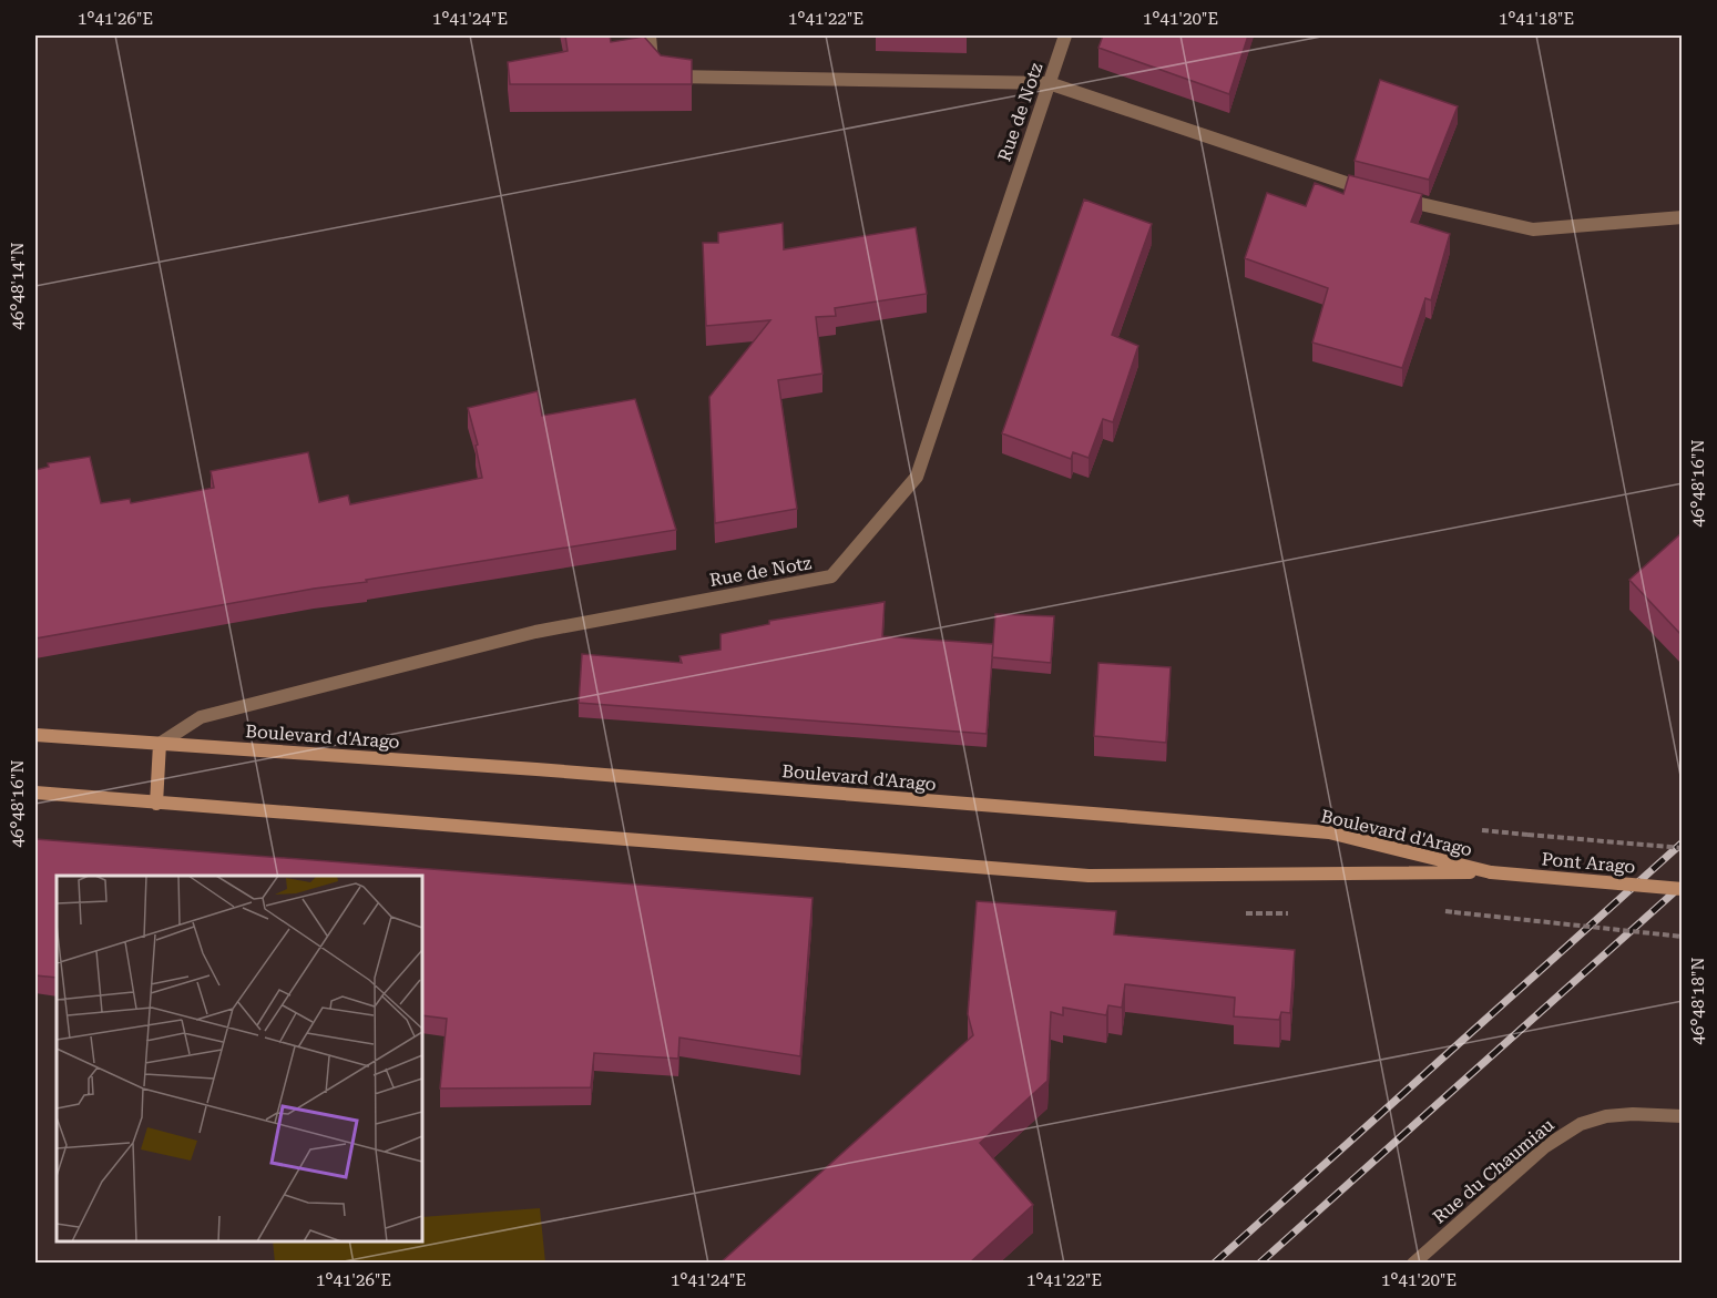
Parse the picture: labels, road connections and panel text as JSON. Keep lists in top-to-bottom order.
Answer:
{
  "streets": {
    "main road": ["Boulevard d'Arago", "Pont Arago"],
    "street": ["Rue de Notz", "Rue du Chaumiau"]
  },
  "crossings": [
    ["Rue de Notz", "Boulevard d'Arago"],
    ["Boulevard d'Arago", "Pont Arago"]
  ],
  "coordinates": [
    "1°41'26\"E",
    "1°41'24\"E",
    "1°41'22\"E",
    "1°41'20\"E",
    "1°41'18\"E",
    "46°48'14\"N",
    "46°48'16\"N",
    "46°48'18\"N"
  ]
}
